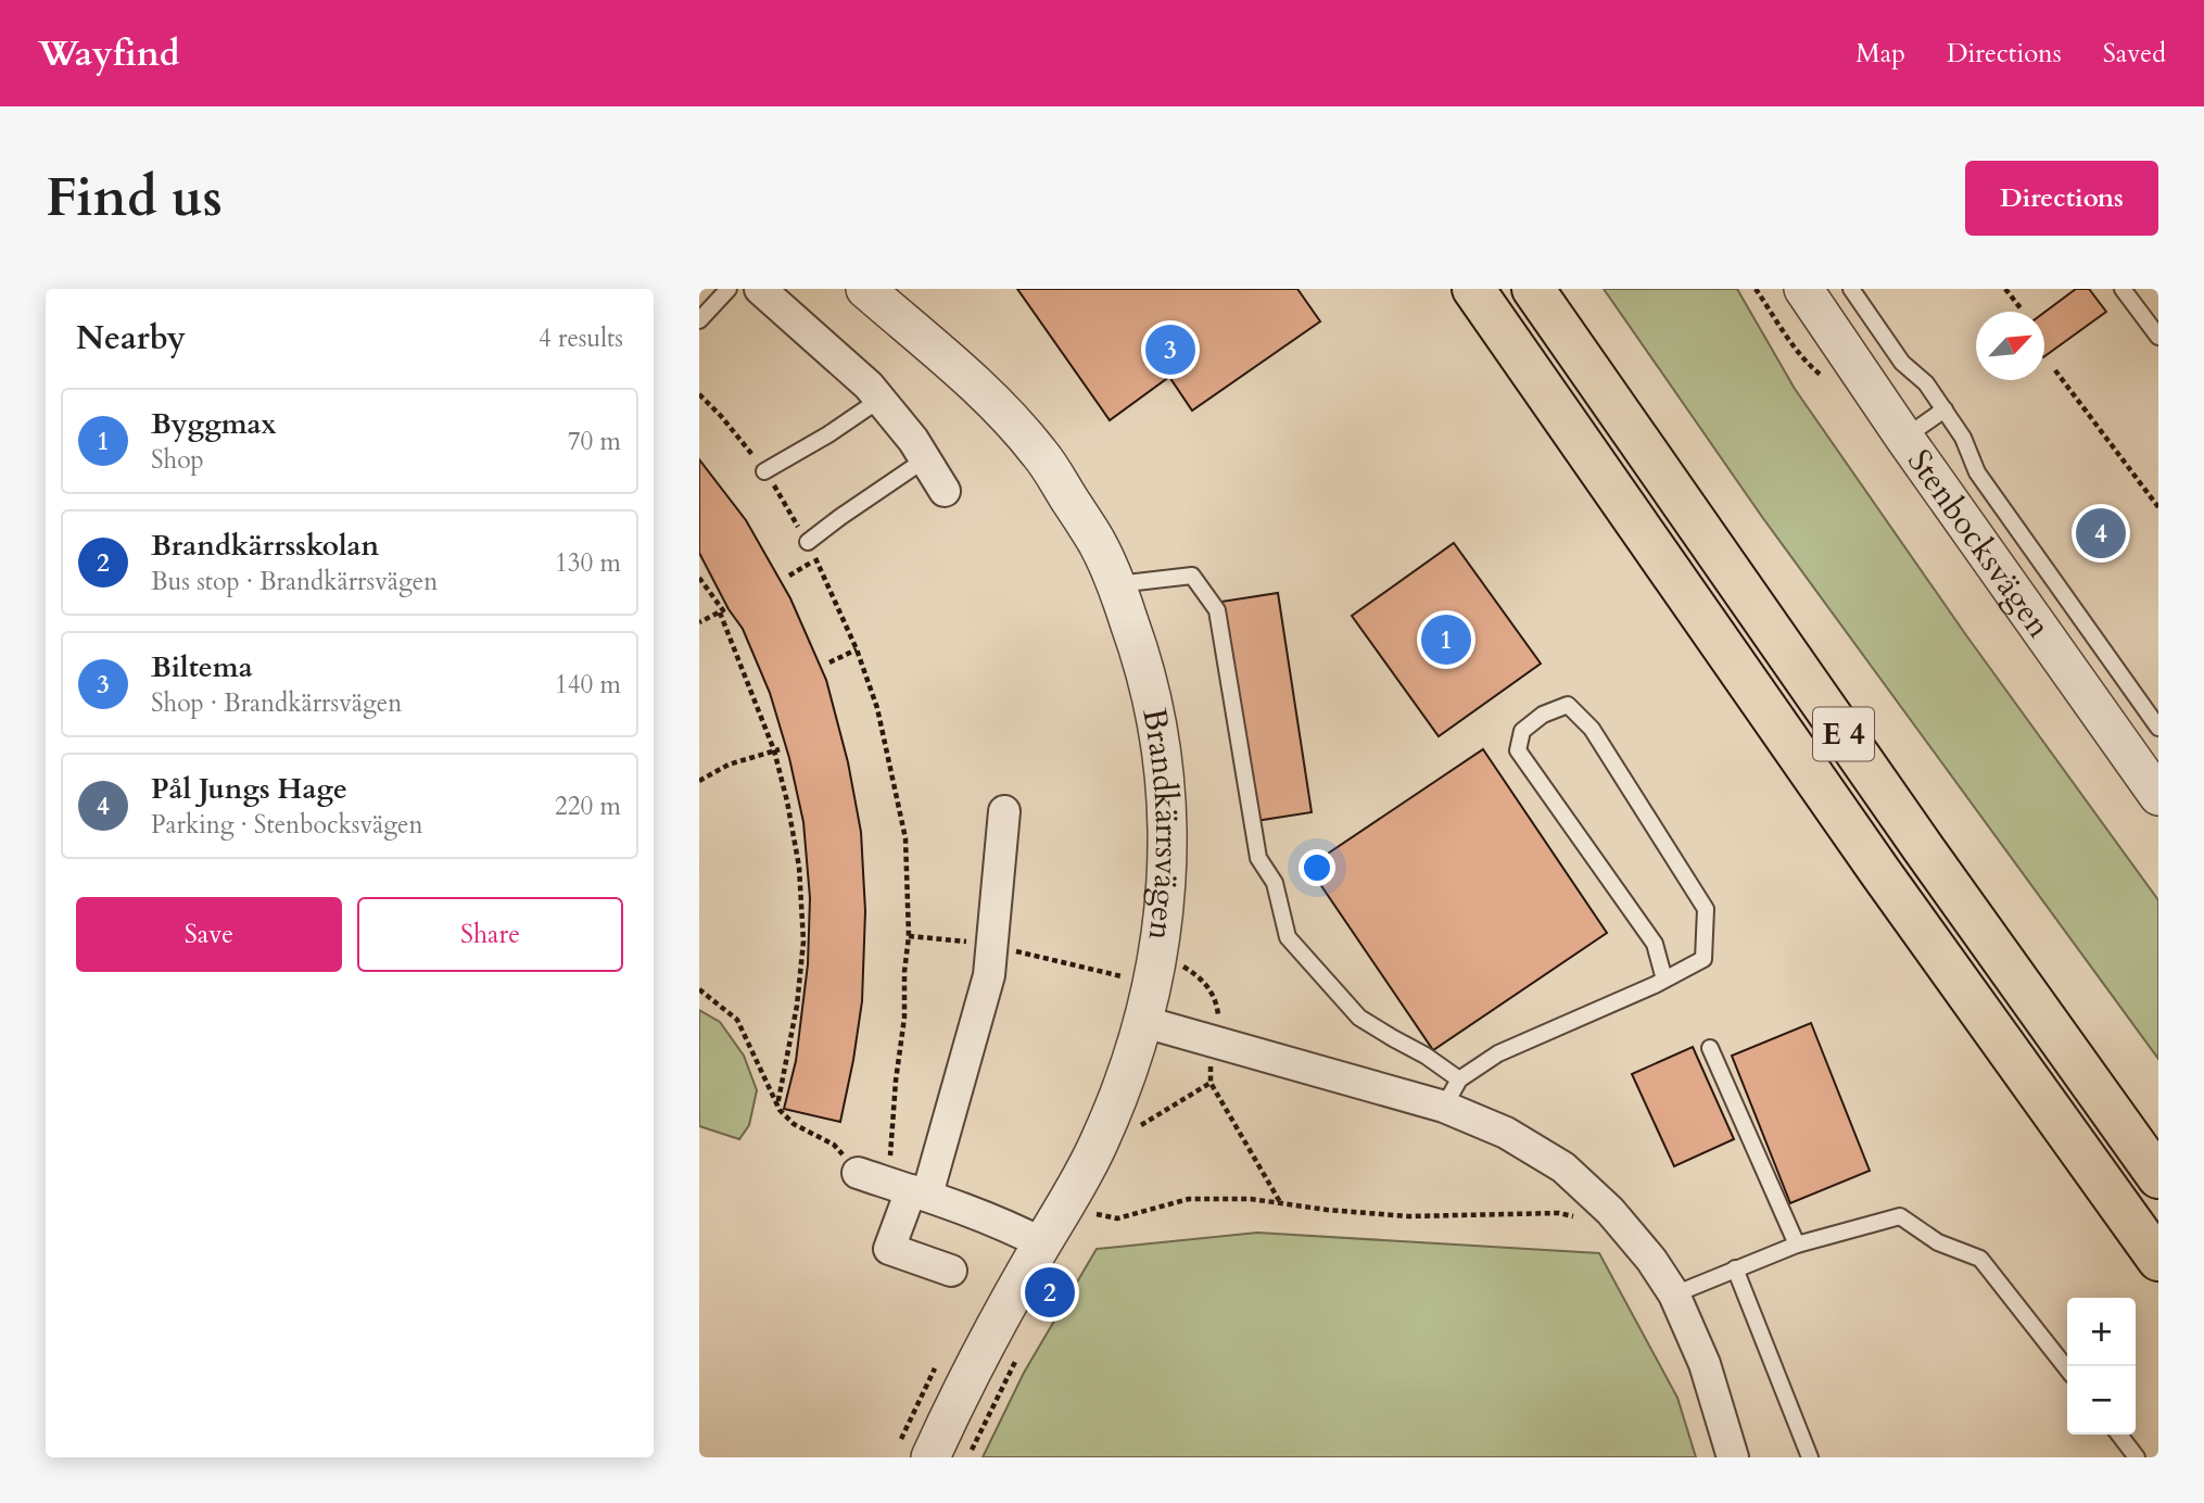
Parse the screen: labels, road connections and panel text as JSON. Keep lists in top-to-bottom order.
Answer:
{
  "streets": {
    "highway": ["E 4"],
    "street": ["Stenbocksvägen", "Brandkärrsvägen"]
  },
  "north": "top right",
  "page": {
    "header": "Wayfind",
    "nav": ["Map", "Directions", "Saved"],
    "buttons": [
      "Directions",
      ["Save", "Share"]
    ],
    "title": "Find us",
    "heading": ["Nearby", "4 results"],
    "pins": [
      "3",
      "4",
      "1",
      "2"
    ],
    "list": [
      {
        "mark": "1",
        "name": "Byggmax",
        "note": "Shop",
        "value": "70 m"
      },
      {
        "mark": "2",
        "name": "Brandkärrsskolan",
        "note": "Bus stop · Brandkärrsvägen",
        "value": "130 m"
      },
      {
        "mark": "3",
        "name": "Biltema",
        "note": "Shop · Brandkärrsvägen",
        "value": "140 m"
      },
      {
        "mark": "4",
        "name": "Pål Jungs Hage",
        "note": "Parking · Stenbocksvägen",
        "value": "220 m"
      }
    ],
    "map_buttons": ["+", "−"]
  }
}
